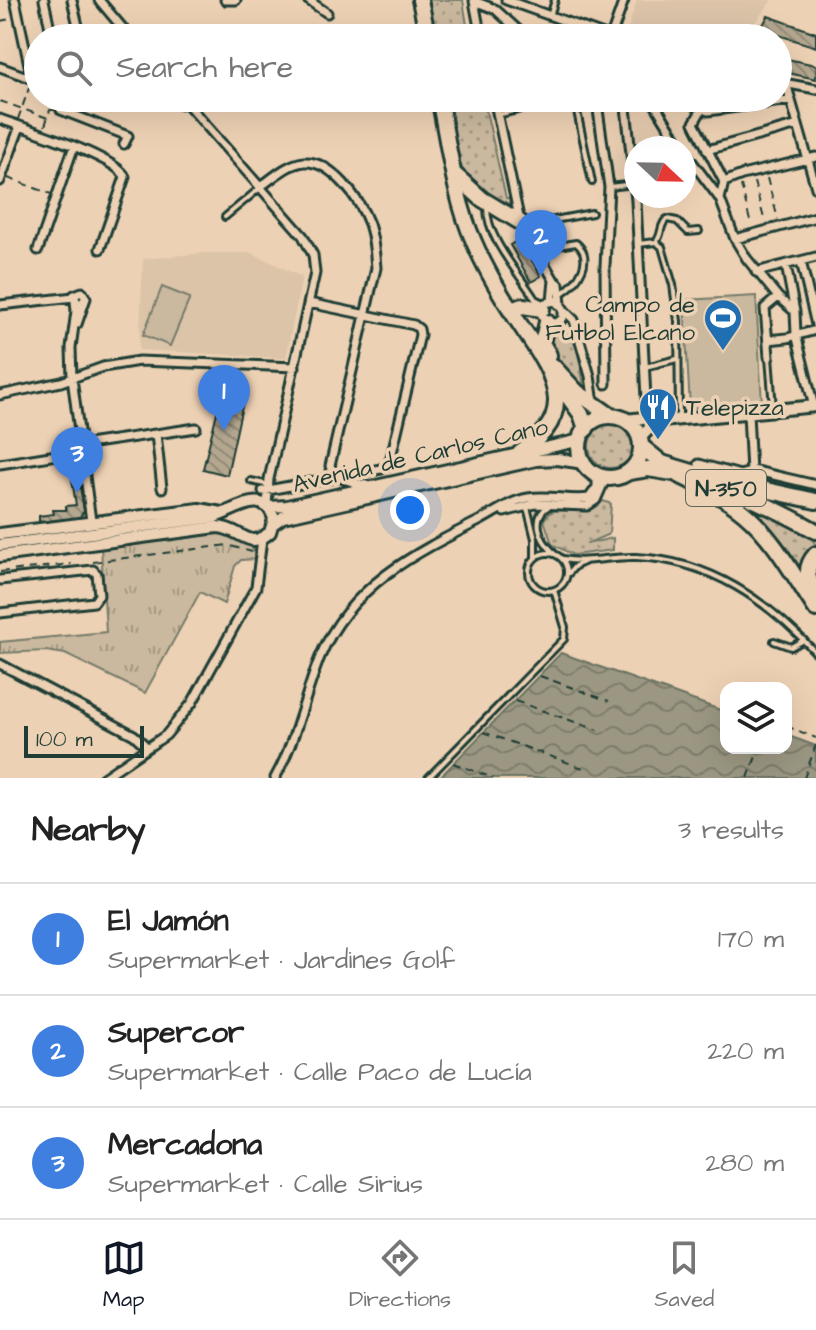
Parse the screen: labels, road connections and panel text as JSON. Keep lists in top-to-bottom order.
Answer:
{
  "streets": {
    "highway": ["N-350"],
    "street": ["Avenida de Carlos Cano"]
  },
  "crossings": [
    ["Avenida de Carlos Cano", "N-350"]
  ],
  "places": {
    "sports": ["Campo de Futbol Elcano"],
    "restaurant": ["Telepizza"]
  },
  "scale_bar": "100 m",
  "north": "right",
  "page": {
    "search": "Search here",
    "pins": ["2", "1", "3"],
    "scale": "100 m",
    "heading": ["Nearby", "3 results"],
    "list": [
      {
        "mark": "1",
        "name": "El Jamón",
        "note": "Supermarket · Jardines Golf",
        "value": "170 m"
      },
      {
        "mark": "2",
        "name": "Supercor",
        "note": "Supermarket · Calle Paco de Lucía",
        "value": "220 m"
      },
      {
        "mark": "3",
        "name": "Mercadona",
        "note": "Supermarket · Calle Sirius",
        "value": "280 m"
      }
    ],
    "nav": ["Map", "Directions", "Saved"]
  }
}
